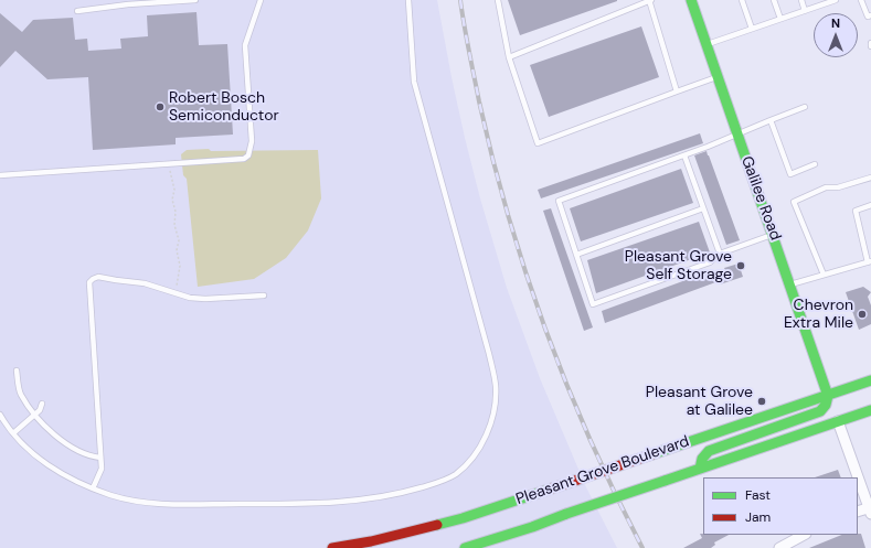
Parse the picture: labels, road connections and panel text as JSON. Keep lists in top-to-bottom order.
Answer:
{
  "streets": {
    "main road": ["Galilee Road", "Pleasant Grove Boulevard"]
  },
  "crossings": [
    ["Galilee Road", "Pleasant Grove Boulevard"]
  ],
  "places": [
    "Robert Bosch Semiconductor",
    "Pleasant Grove Self Storage",
    "Chevron Extra Mile",
    "Pleasant Grove at Galilee"
  ],
  "legend": ["Fast", "Jam"],
  "north": "top"
}
